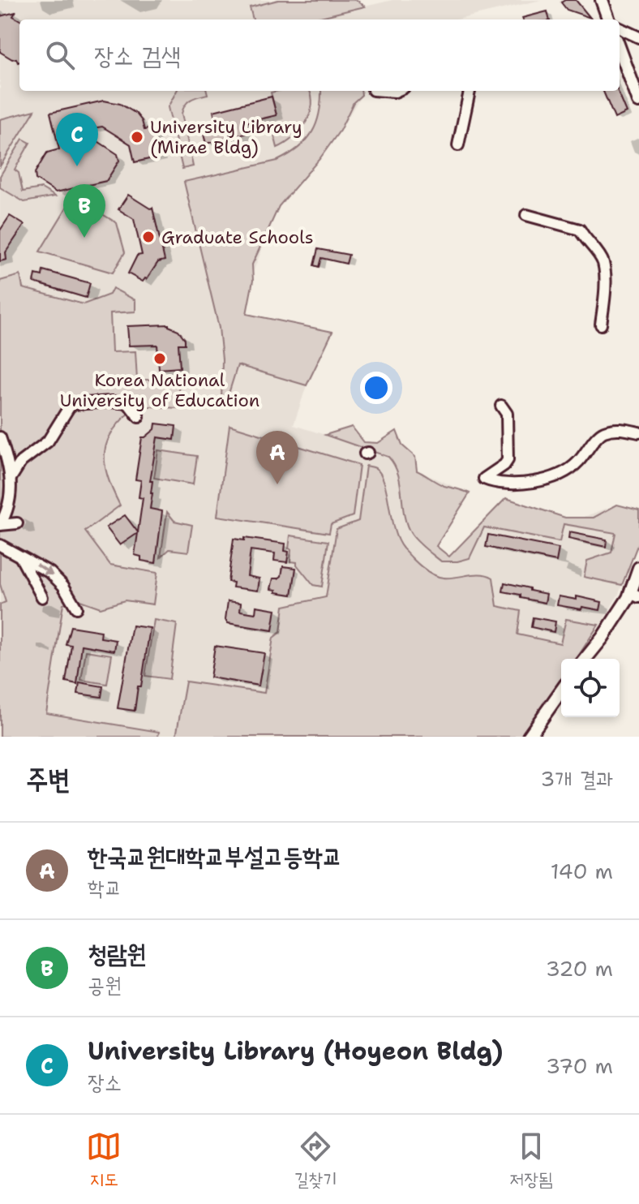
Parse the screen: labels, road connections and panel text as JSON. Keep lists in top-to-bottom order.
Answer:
{
  "places": ["University Library (Mirae Bldg)", "Graduate Schools", "Korea National University of Education"],
  "page": {
    "search": "장소 검색",
    "pins": ["C", "B", "A"],
    "heading": ["주변", "3개 결과"],
    "list": [
      {
        "mark": "A",
        "name": "한국교원대학교부설고등학교",
        "note": "학교",
        "value": "140 m"
      },
      {
        "mark": "B",
        "name": "청람원",
        "note": "공원",
        "value": "320 m"
      },
      {
        "mark": "C",
        "name": "University Library (Hoyeon Bldg)",
        "note": "장소",
        "value": "370 m"
      }
    ],
    "nav": ["지도", "길찾기", "저장됨"]
  }
}
